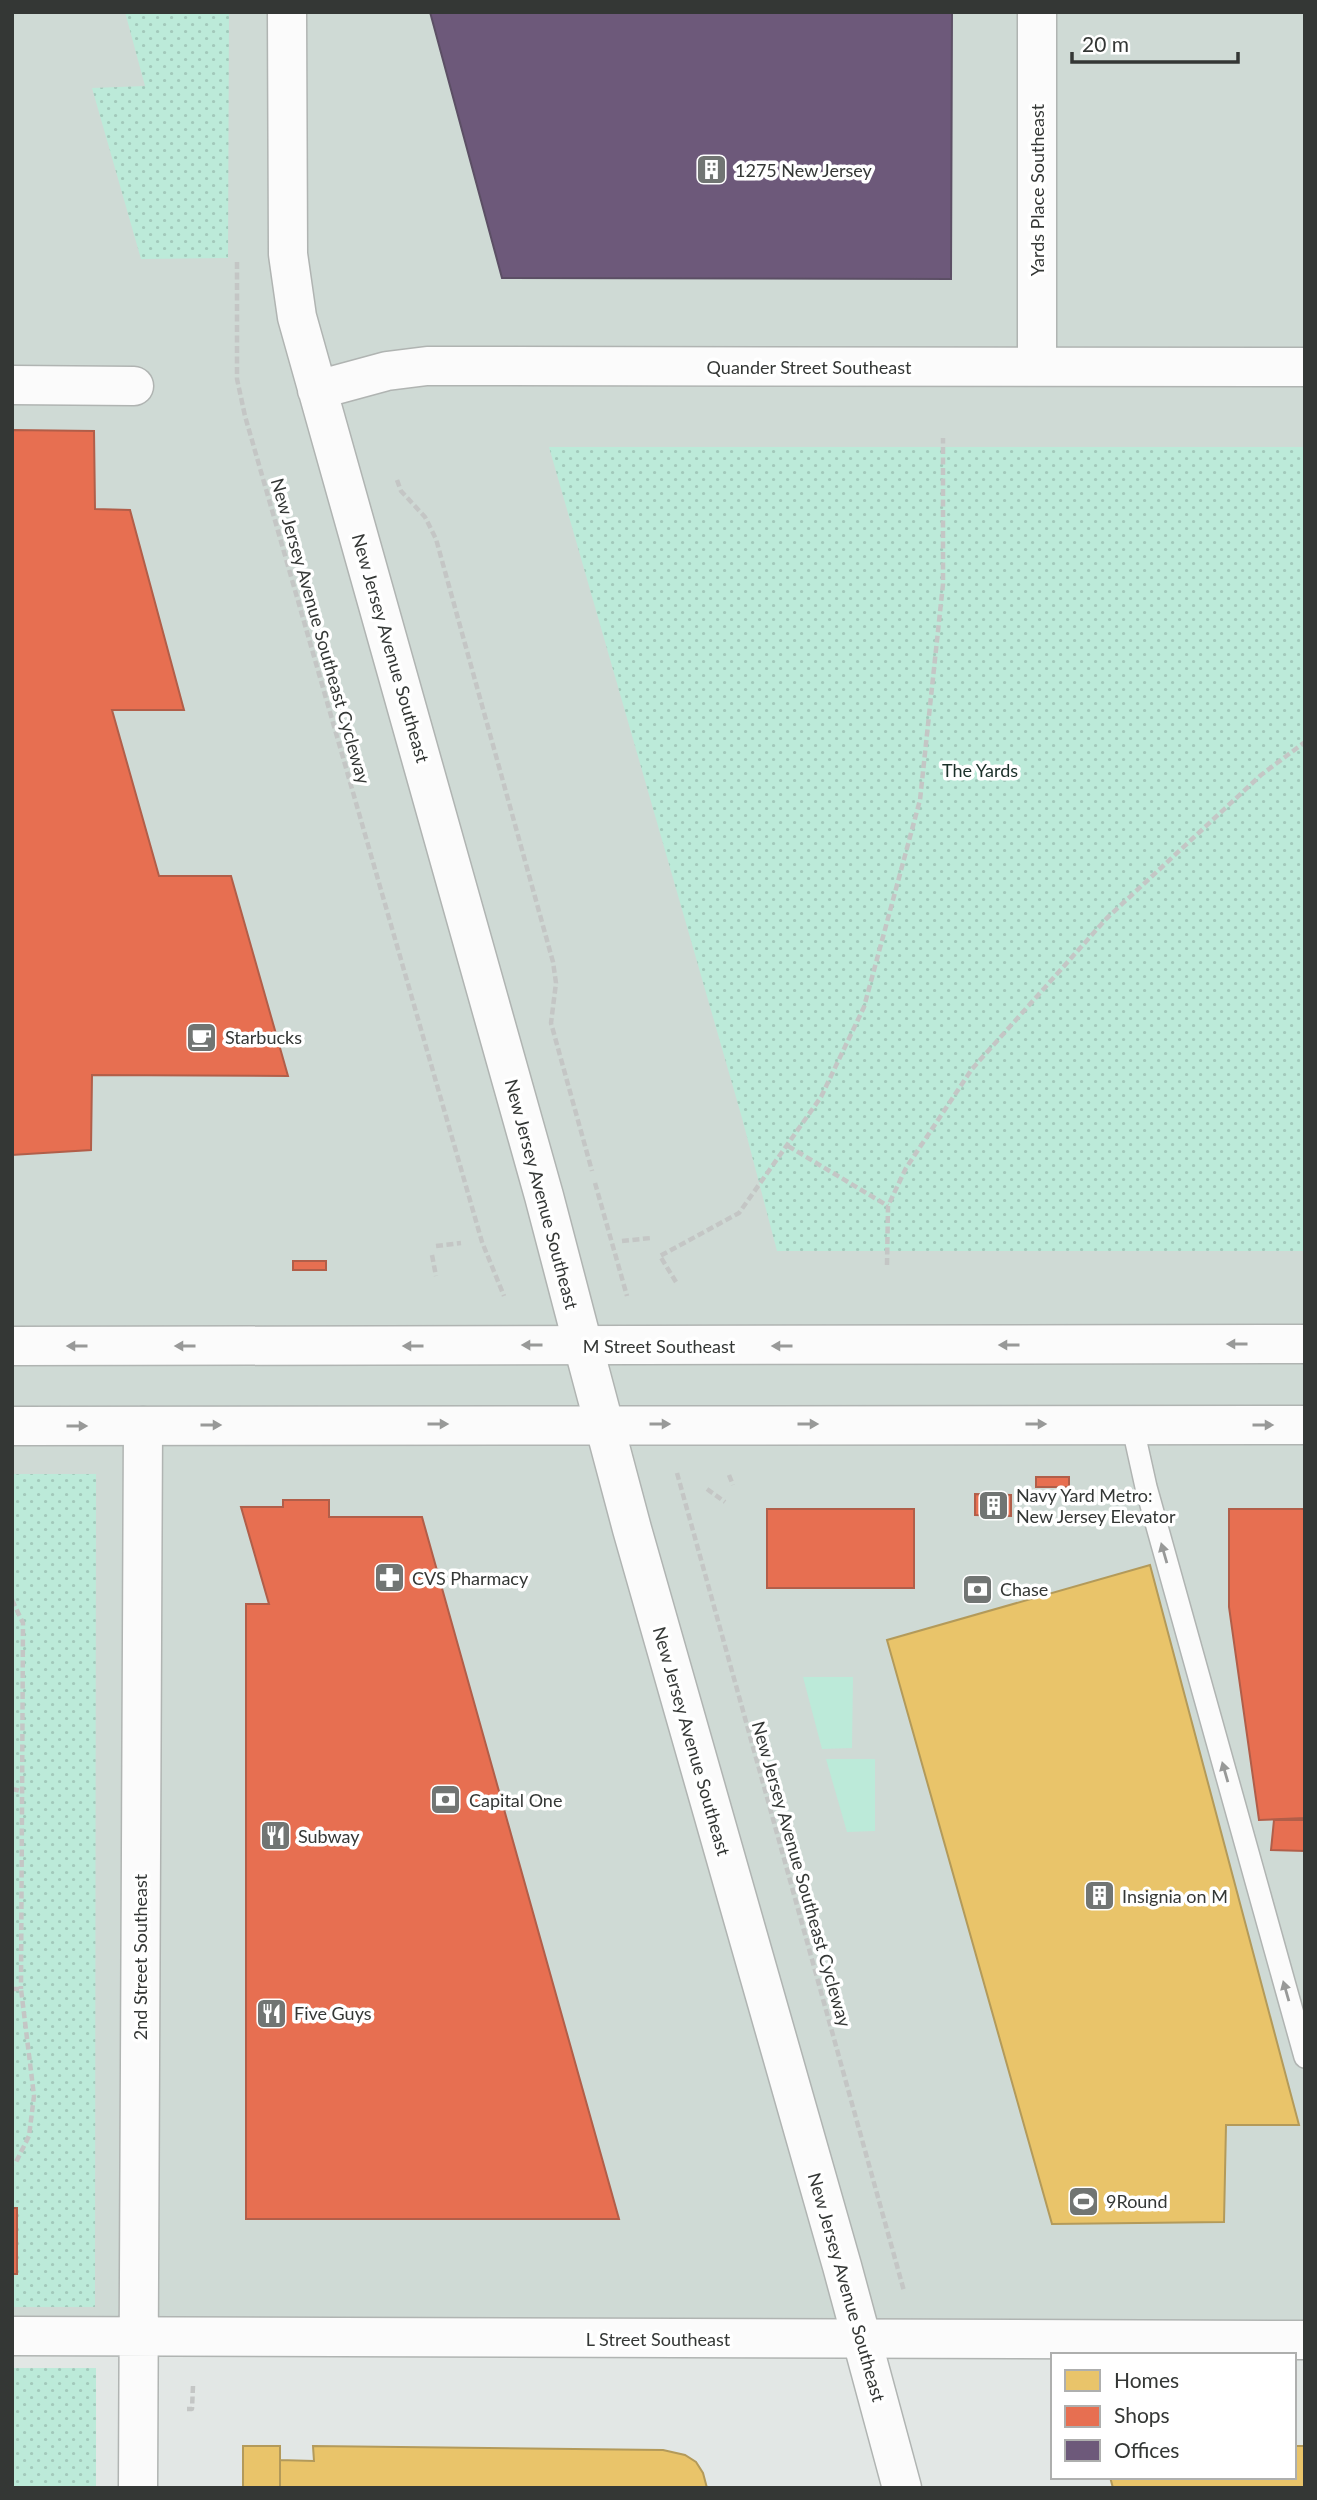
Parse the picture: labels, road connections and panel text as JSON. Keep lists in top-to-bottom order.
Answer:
{
  "streets": {
    "street": [
      "Yards Place Southeast",
      "Quander Street Southeast",
      "New Jersey Avenue Southeast",
      "M Street Southeast",
      "2nd Street Southeast",
      "L Street Southeast"
    ],
    "path": ["New Jersey Avenue Southeast Cycleway"]
  },
  "crossings": [
    ["Yards Place Southeast", "Quander Street Southeast"],
    ["Quander Street Southeast", "New Jersey Avenue Southeast"],
    ["New Jersey Avenue Southeast", "M Street Southeast"],
    ["New Jersey Avenue Southeast", "L Street Southeast"],
    ["2nd Street Southeast", "L Street Southeast"]
  ],
  "parks": ["The Yards"],
  "places": {
    "building": ["1275 New Jersey", "Navy Yard Metro: New Jersey Elevator", "Insignia on M"],
    "cafe": ["Starbucks"],
    "pharmacy": ["CVS Pharmacy"],
    "bank": ["Chase", "Capital One"],
    "restaurant": ["Subway", "Five Guys"],
    "sports": ["9Round"]
  },
  "legend": ["Homes", "Shops", "Offices"],
  "scale_bar": "20 m"
}
